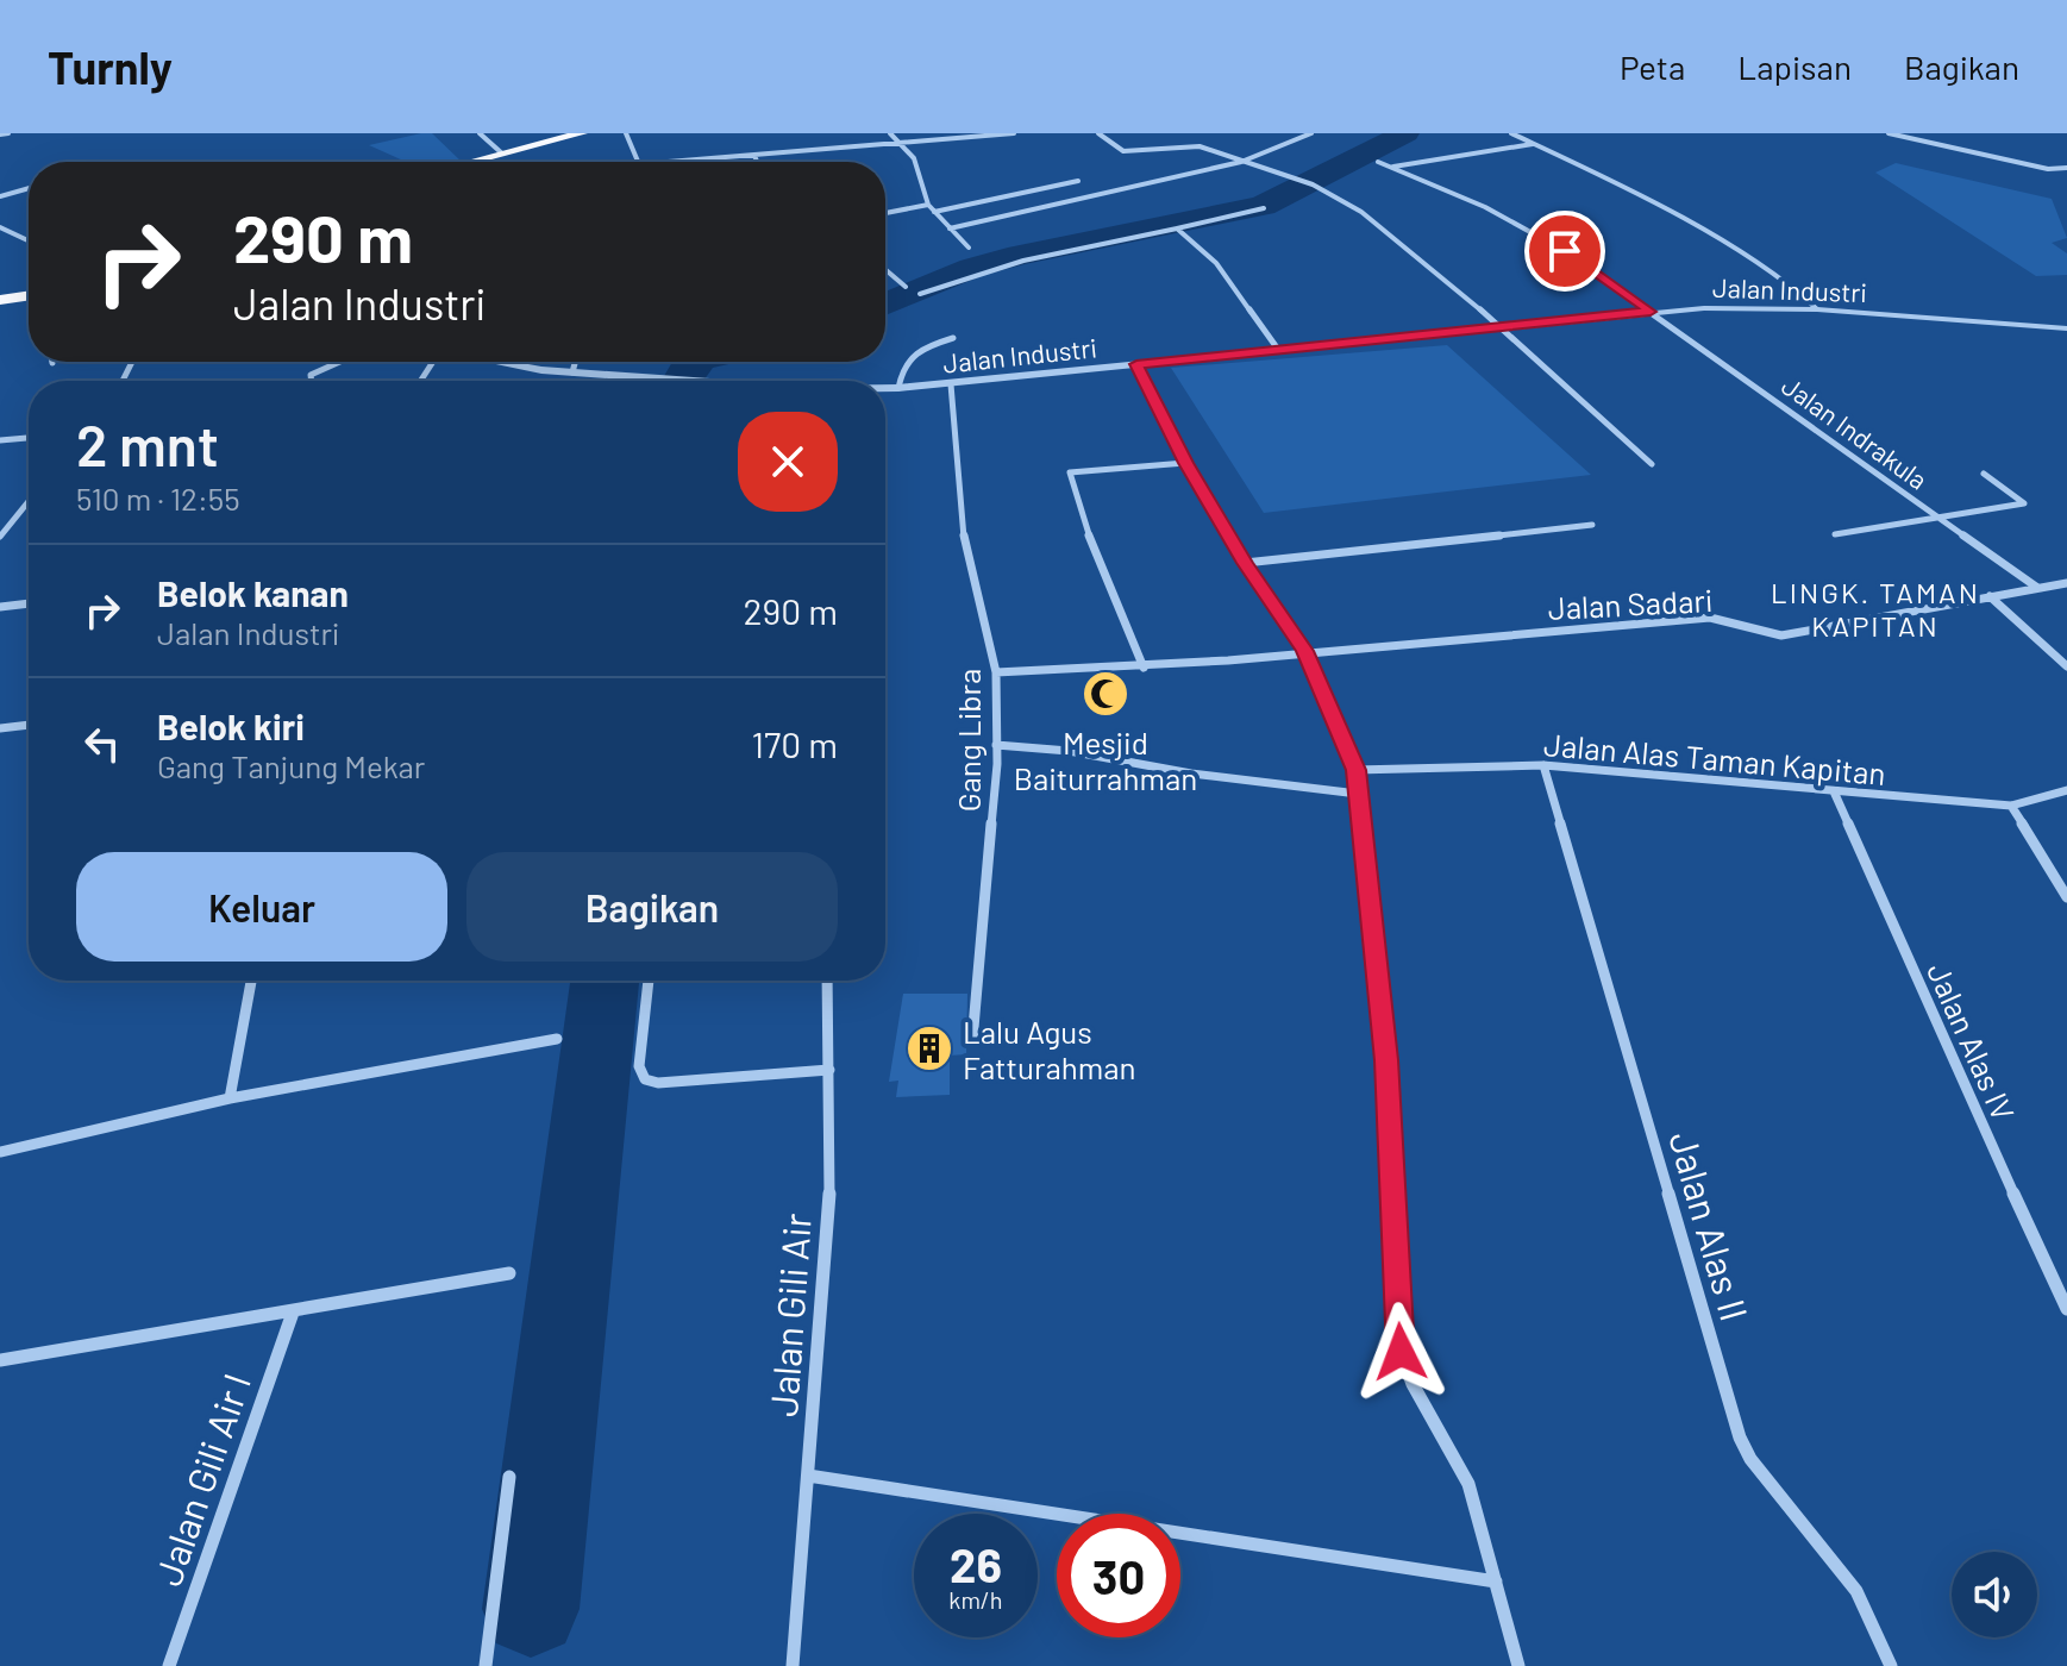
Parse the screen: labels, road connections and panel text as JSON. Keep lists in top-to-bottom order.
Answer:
{
  "streets": {
    "street": [
      "Jalan Industri",
      "Jalan Indrakula",
      "Jalan Sadari",
      "Gang Libra",
      "Jalan Alas Taman Kapitan",
      "Jalan Alas IV",
      "Jalan Alas II",
      "Jalan Gili Air",
      "Jalan Gili Air I"
    ]
  },
  "crossings": [
    ["Jalan Industri", "Jalan Indrakula"],
    ["Jalan Industri", "Gang Libra"],
    ["Jalan Indrakula", "Jalan Sadari"],
    ["Jalan Sadari", "Gang Libra"],
    ["Jalan Alas Taman Kapitan", "Jalan Alas IV"],
    ["Jalan Alas Taman Kapitan", "Jalan Alas II"]
  ],
  "districts": ["LINGK. TAMAN KAPITAN"],
  "places": {
    "mosque": ["Mesjid Baiturrahman"],
    "building": ["Lalu Agus Fatturahman"]
  },
  "page": {
    "header": "Turnly",
    "nav": ["Peta", "Lapisan", "Bagikan"],
    "turn": ["290 m", "Jalan Industri"],
    "heading": ["2 mnt", "510 m · 12:55"],
    "list": [
      {
        "name": "Belok kanan",
        "note": "Jalan Industri",
        "value": "290 m"
      },
      {
        "name": "Belok kiri",
        "note": "Gang Tanjung Mekar",
        "value": "170 m"
      }
    ],
    "buttons": ["Keluar", "Bagikan"],
    "speed": "26 km/h",
    "limit": "30"
  }
}
